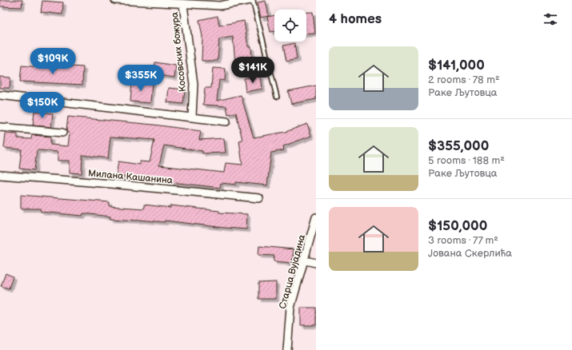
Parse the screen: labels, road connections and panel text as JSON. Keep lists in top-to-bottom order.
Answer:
{
  "streets": {
    "street": ["Косовских божура", "Милана Кашанина", "Старца Вујадина"]
  },
  "page": {
    "heading": "4 homes",
    "list": [
      {
        "name": "$141,000",
        "note": "2 rooms · 78 m² · Раке Љутовца"
      },
      {
        "name": "$355,000",
        "note": "5 rooms · 188 m² · Раке Љутовца"
      },
      {
        "name": "$150,000",
        "note": "3 rooms · 77 m² · Јована Скерлића"
      }
    ],
    "price": [
      "$109K",
      "$141K",
      "$355K",
      "$150K"
    ]
  }
}
